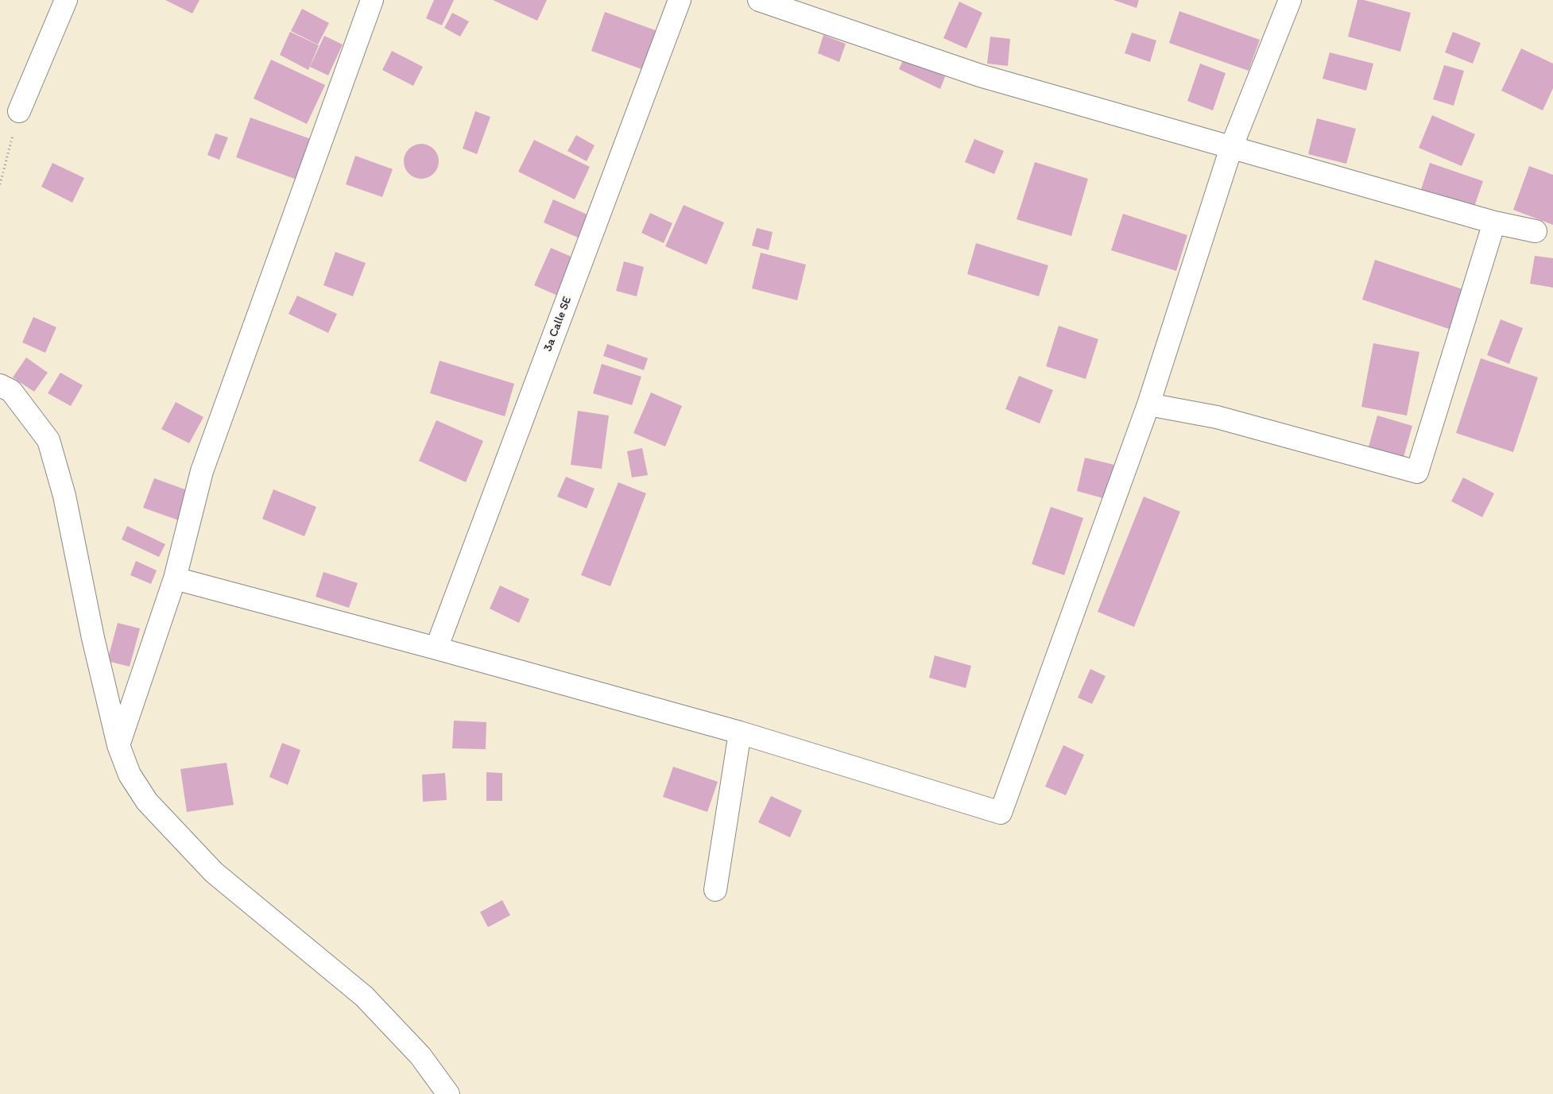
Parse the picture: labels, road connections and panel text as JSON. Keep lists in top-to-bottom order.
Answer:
{
  "streets": {
    "street": ["3a Calle SE"]
  }
}
